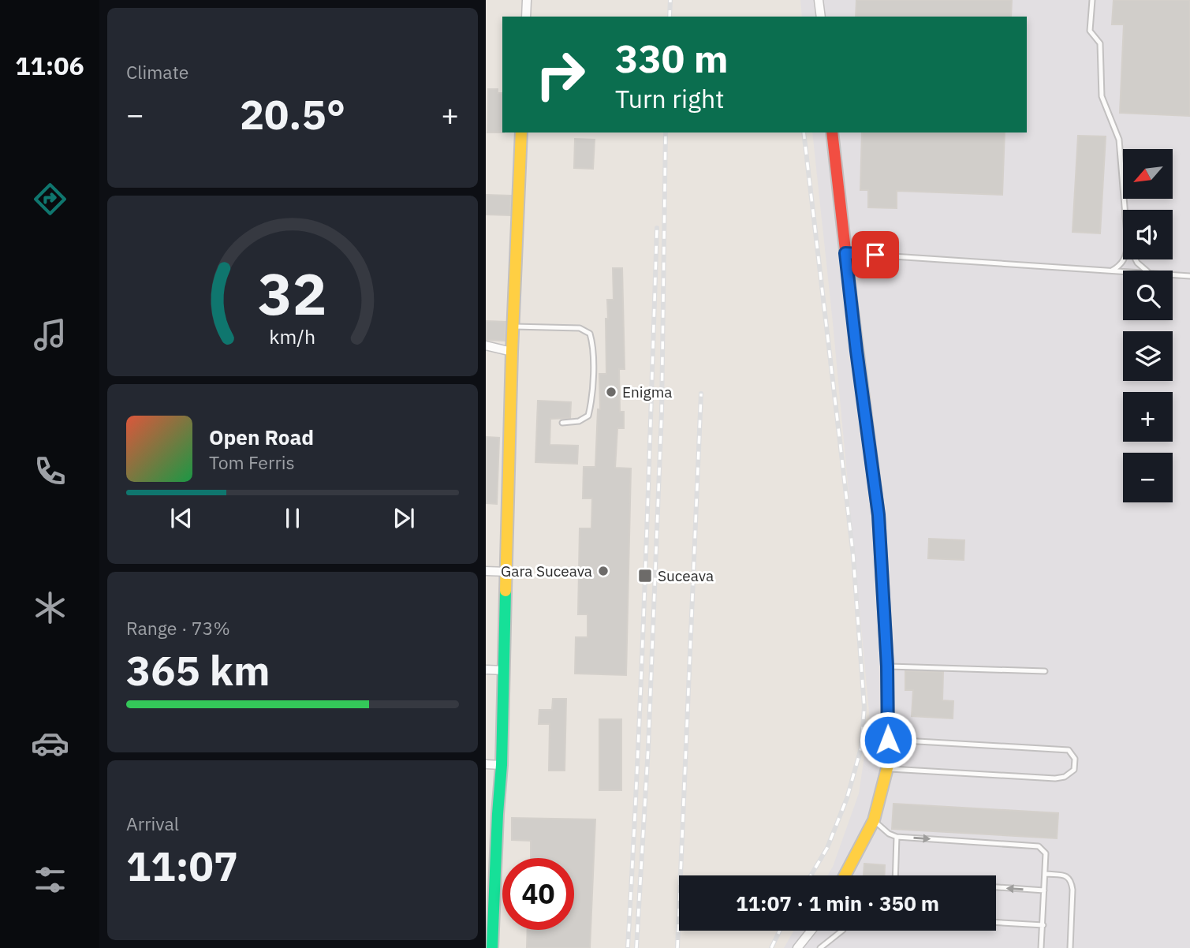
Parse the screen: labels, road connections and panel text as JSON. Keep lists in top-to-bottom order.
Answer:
{
  "places": {
    "other": ["Enigma", "Gara Suceava"],
    "transit": ["Suceava"]
  },
  "north": "bottom left",
  "page": {
    "tabs": "11:06",
    "tile": [
      "Climate",
      ["Range · 73%", "365 km"],
      ["Arrival", "11:07"]
    ],
    "turn": ["330 m", "Turn right"],
    "heat": ["−", "20.5°", "+"],
    "map_buttons": ["+", "−"],
    "song": ["Open Road", "Tom Ferris"],
    "limit": "40",
    "trip": "11:07 · 1 min · 350 m",
    "gauge": ["32", "km/h"]
  }
}
